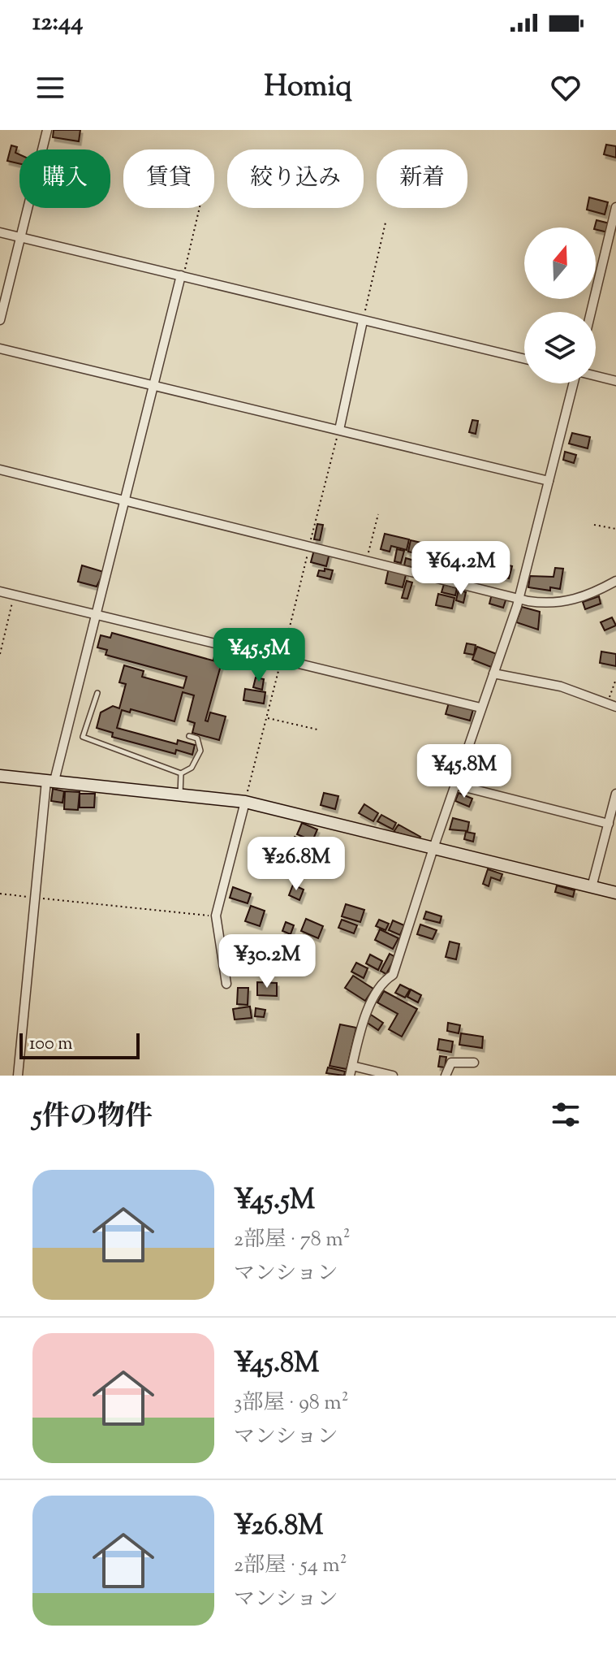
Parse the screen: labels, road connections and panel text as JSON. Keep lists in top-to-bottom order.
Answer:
{
  "scale_bar": "100 m",
  "north": "top",
  "page": {
    "status": "12:44",
    "header": "Homiq",
    "chip": [
      "購入",
      "賃貸",
      "絞り込み",
      "新着"
    ],
    "price": [
      "¥64.2M",
      "¥45.5M",
      "¥45.8M",
      "¥26.8M",
      "¥30.2M"
    ],
    "scale": "100 m",
    "heading": "5件の物件",
    "list": [
      {
        "name": "¥45.5M",
        "note": "2部屋 · 78 m² · マンション"
      },
      {
        "name": "¥45.8M",
        "note": "3部屋 · 98 m² · マンション"
      },
      {
        "name": "¥26.8M",
        "note": "2部屋 · 54 m² · マンション"
      }
    ]
  }
}
